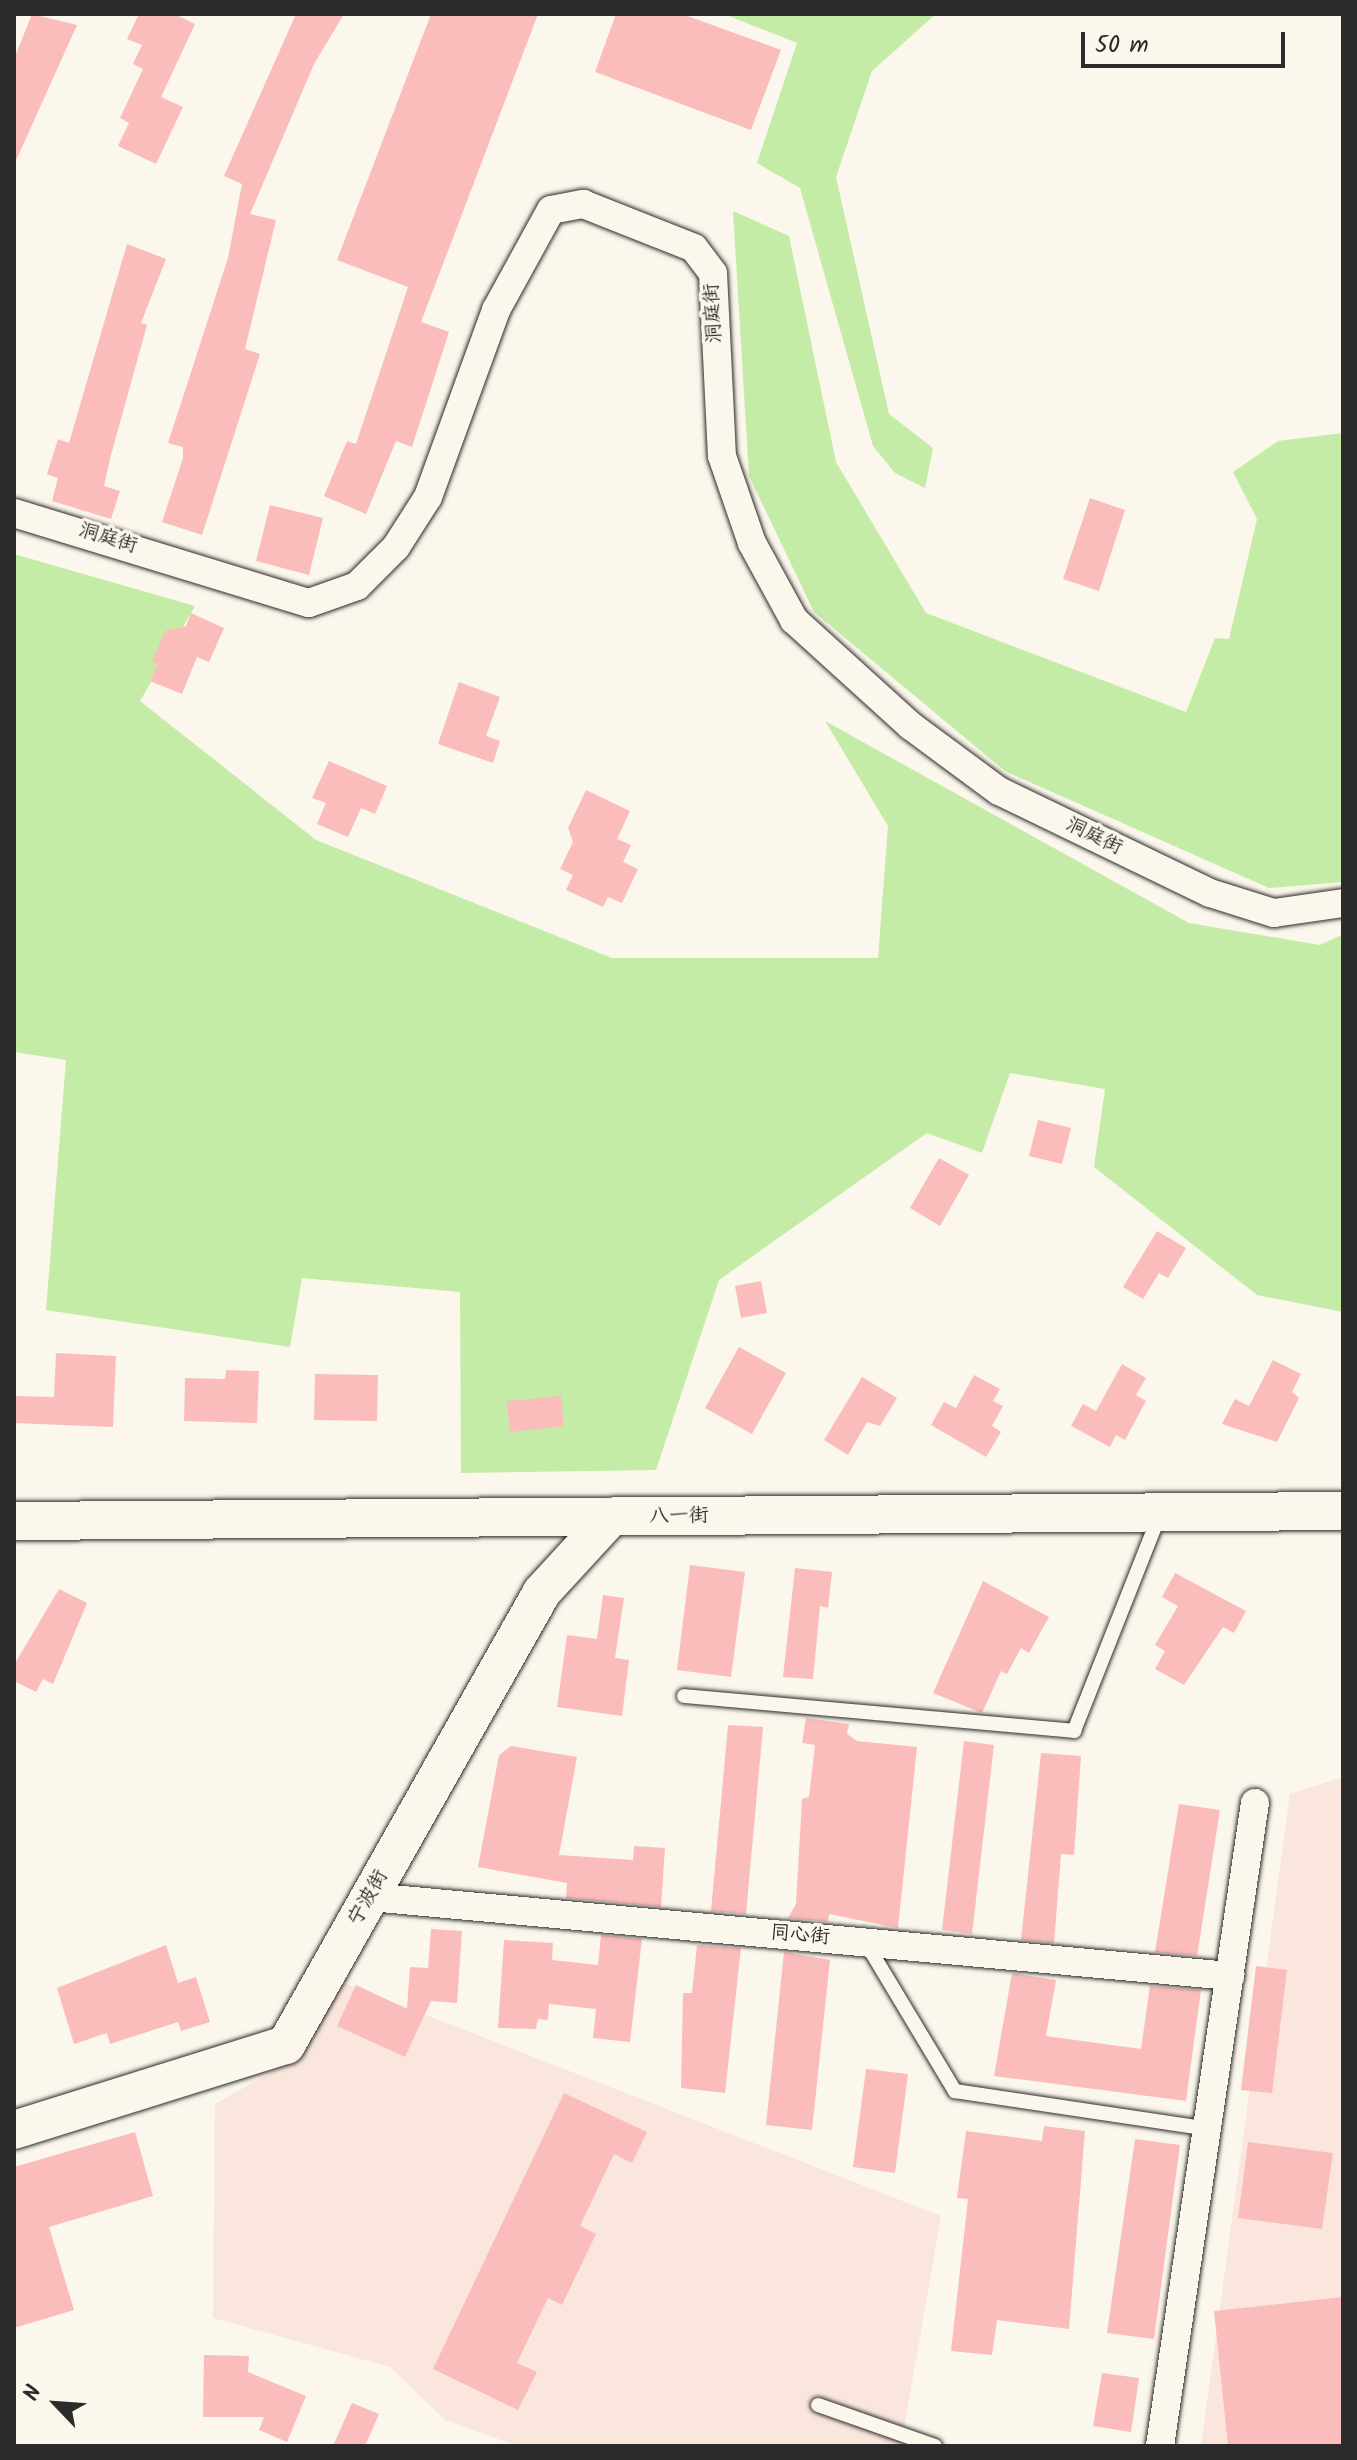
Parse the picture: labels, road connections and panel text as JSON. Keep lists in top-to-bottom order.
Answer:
{
  "streets": {
    "street": [
      "洞庭街",
      "八一街",
      "宁波街",
      "同心街"
    ]
  },
  "crossings": [
    ["八一街", "宁波街"],
    ["宁波街", "同心街"]
  ],
  "scale_bar": "50 m",
  "north": "top left"
}
